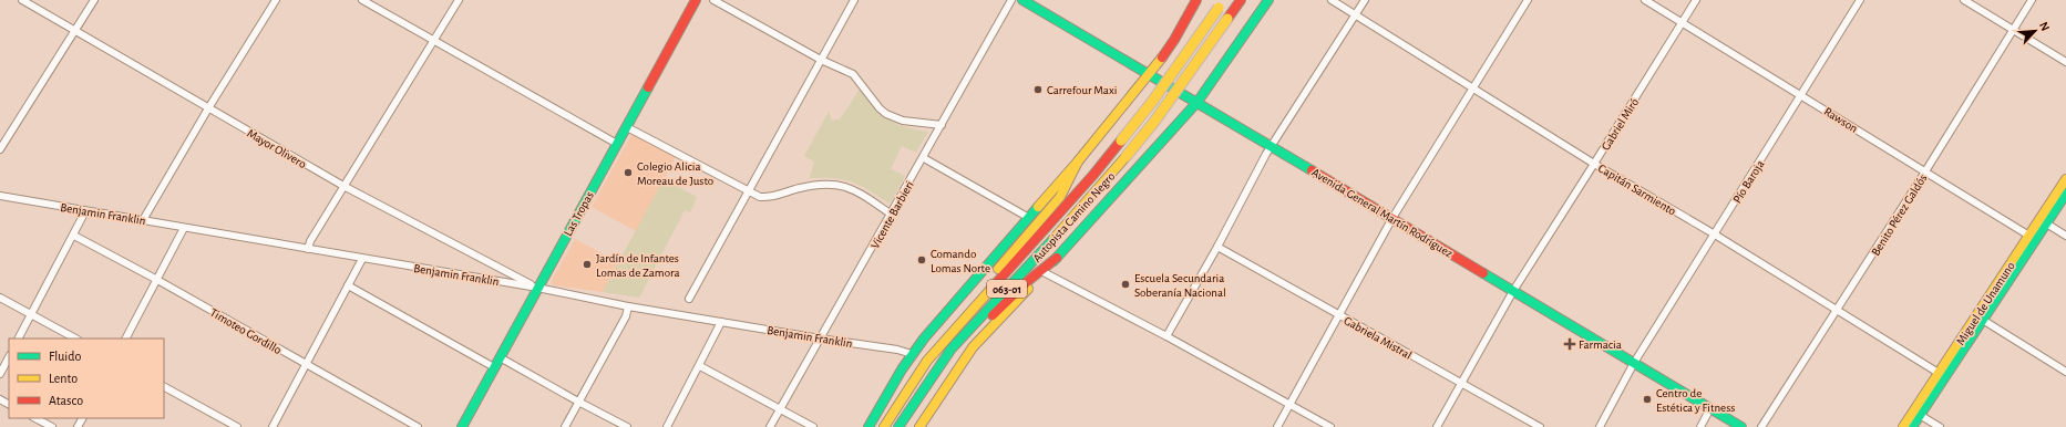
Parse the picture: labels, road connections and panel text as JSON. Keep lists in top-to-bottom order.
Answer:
{
  "streets": {
    "main road": [
      "Avenida General Martín Rodríguez",
      "Las Tropas",
      "Autopista Camino Negro",
      "063-01",
      "Miguel de Unamuno"
    ],
    "street": [
      "Rawson",
      "Gabriel Miró",
      "Mayor Olivero",
      "Pío Baroja",
      "Capitán Sarmiento",
      "Benjamin Franklin",
      "Vicente Barbieri",
      "Benito Pérez Galdós",
      "Timoteo Gordillo",
      "Gabriela Mistral"
    ]
  },
  "crossings": [
    ["Rawson", "Gabriel Miró"],
    ["Rawson", "Pío Baroja"],
    ["Rawson", "Benito Pérez Galdós"],
    ["Rawson", "Miguel de Unamuno"],
    ["Gabriel Miró", "Capitán Sarmiento"],
    ["Gabriel Miró", "Avenida General Martín Rodríguez"],
    ["Gabriel Miró", "Gabriela Mistral"],
    ["Mayor Olivero", "Benjamin Franklin"],
    ["Mayor Olivero", "Las Tropas"],
    ["Pío Baroja", "Capitán Sarmiento"],
    ["Pío Baroja", "Avenida General Martín Rodríguez"],
    ["Capitán Sarmiento", "Benito Pérez Galdós"],
    ["Capitán Sarmiento", "Miguel de Unamuno"],
    ["Benjamin Franklin", "Las Tropas"],
    ["Benjamin Franklin", "Vicente Barbieri"]
  ],
  "places": {
    "other": [
      "Carrefour Maxi",
      "Colegio Alicia Moreau de Justo",
      "Comando Lomas Norte",
      "Jardín de Infantes Lomas de Zamora",
      "Escuela Secundaria Soberanía Nacional",
      "Centro de Estética y Fitness"
    ],
    "health": ["Farmacia"]
  },
  "legend": ["Fluido", "Lento", "Atasco"],
  "north": "top right"
}
